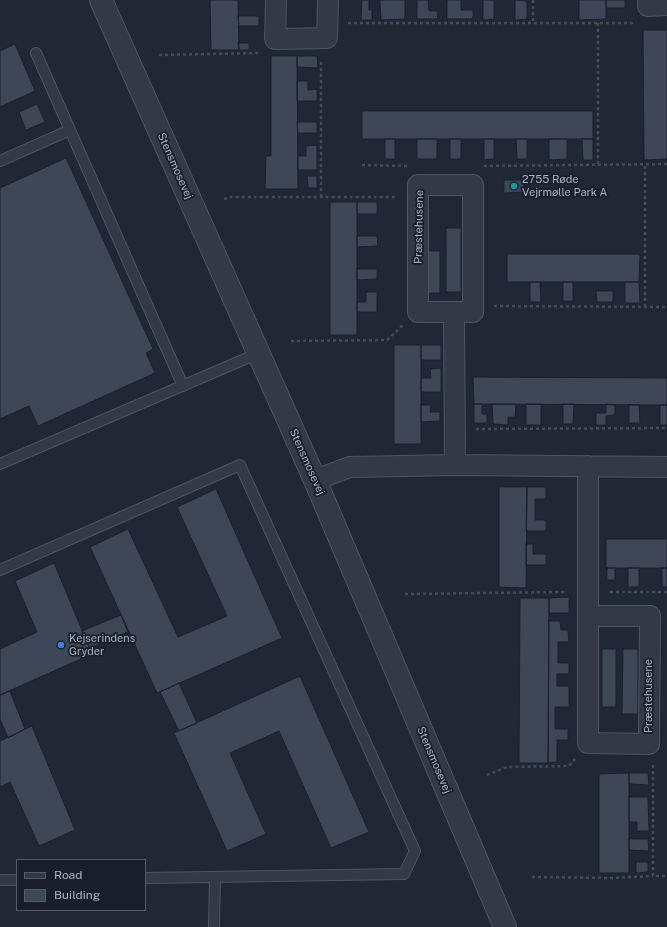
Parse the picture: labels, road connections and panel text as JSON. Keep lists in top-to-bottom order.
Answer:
{
  "streets": {
    "street": ["Stensmosevej", "Præstehusene"]
  },
  "places": ["2755 Røde Vejrmølle Park A", "Kejserindens Gryder"],
  "legend": ["Road", "Building"]
}
